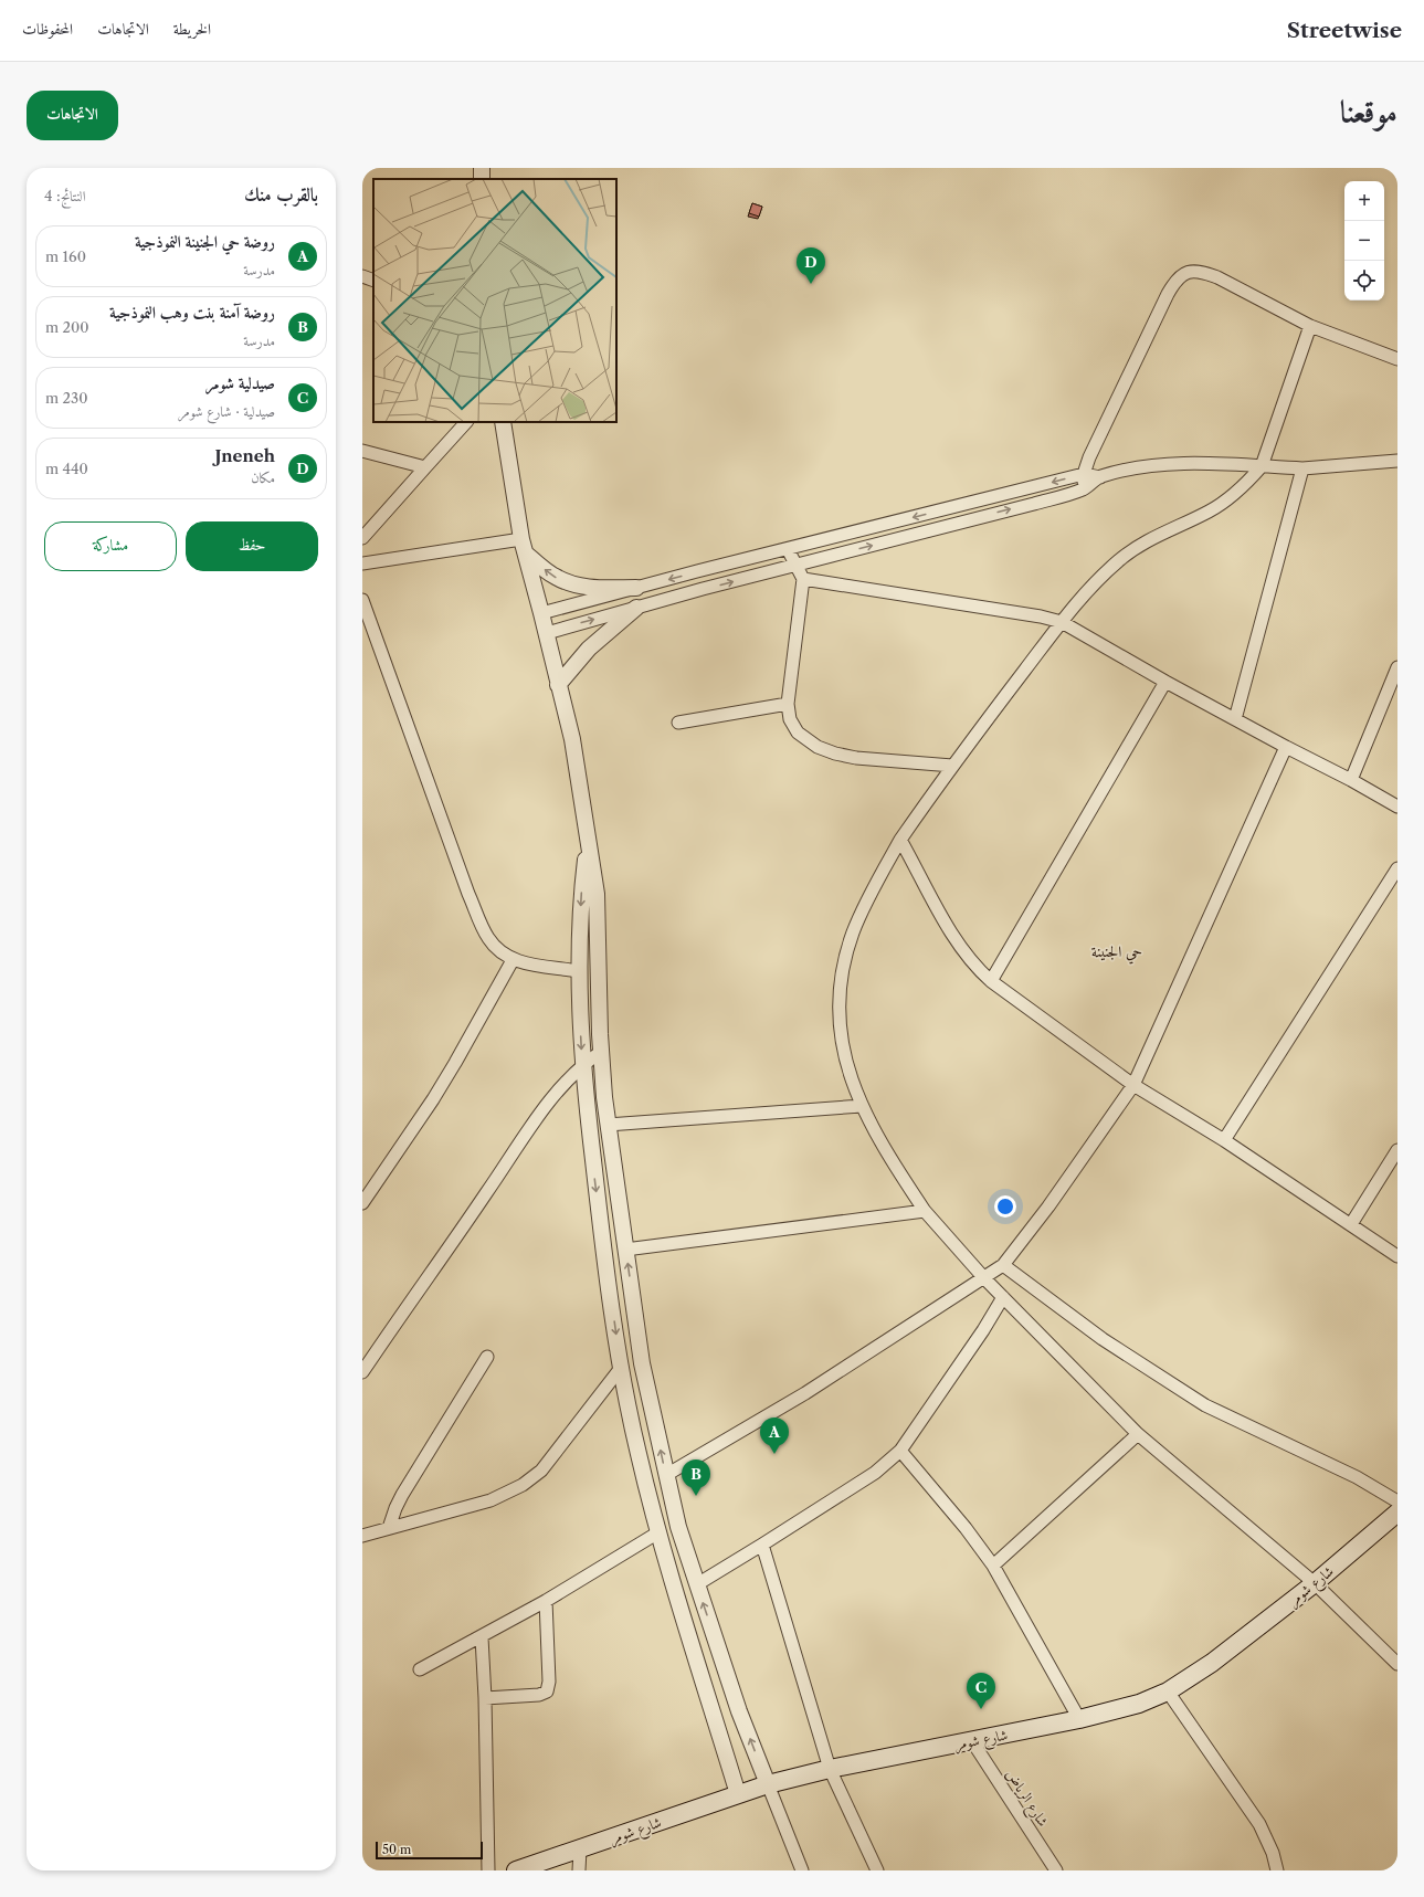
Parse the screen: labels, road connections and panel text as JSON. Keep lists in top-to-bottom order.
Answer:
{
  "streets": {
    "main road": ["شارع شومر"],
    "street": ["شارع الرياض"]
  },
  "crossings": [
    ["شارع شومر", "شارع الرياض"]
  ],
  "districts": ["حي الجنينة"],
  "scale_bar": "50 m",
  "page": {
    "header": "Streetwise",
    "nav": ["الخريطة", "الاتجاهات", "المحفوظات"],
    "title": "موقعنا",
    "buttons": [
      "الاتجاهات",
      ["حفظ", "مشاركة"]
    ],
    "heading": ["بالقرب منك", "النتائج: 4"],
    "map_buttons": ["+", "−"],
    "list": [
      {
        "mark": "A",
        "name": "روضة حي الجنينة النموذجية",
        "note": "مدرسة",
        "value": "160 m"
      },
      {
        "mark": "B",
        "name": "روضة آمنة بنت وهب النموذجية",
        "note": "مدرسة",
        "value": "200 m"
      },
      {
        "mark": "C",
        "name": "صيدلية شومر",
        "note": "صيدلية · شارع شومر",
        "value": "230 m"
      },
      {
        "mark": "D",
        "name": "Jneneh",
        "note": "مكان",
        "value": "440 m"
      }
    ],
    "pins": [
      "D",
      "A",
      "B",
      "C"
    ],
    "scale": "50 m"
  }
}
